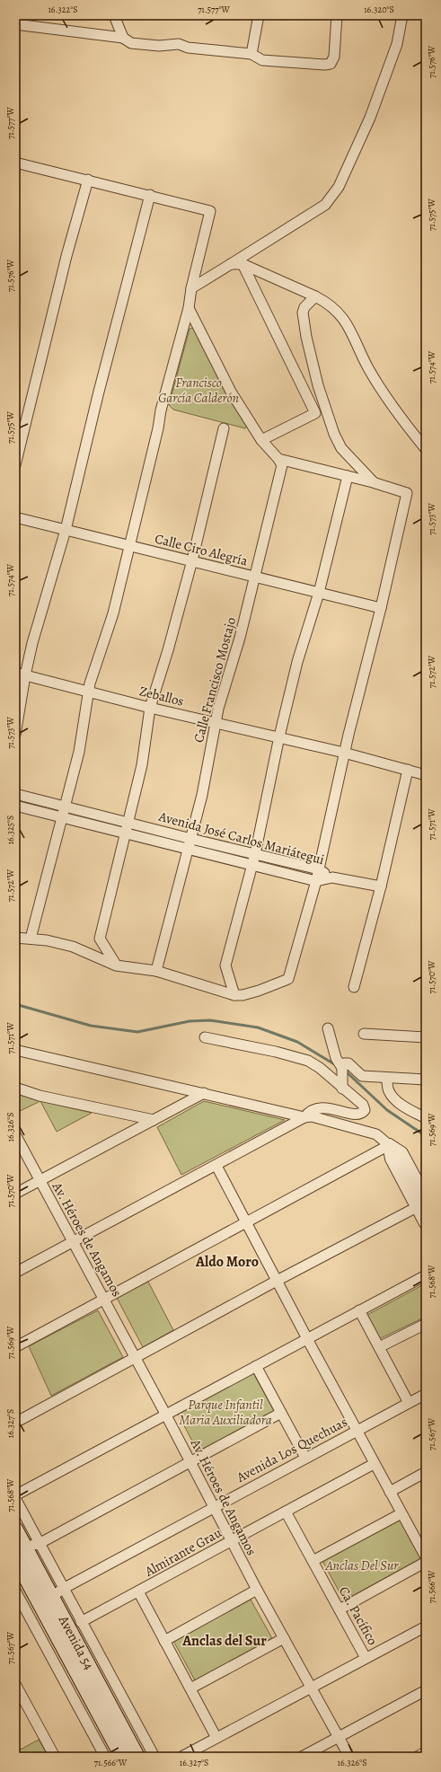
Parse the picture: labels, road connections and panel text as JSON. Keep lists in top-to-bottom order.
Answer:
{
  "streets": {
    "main road": ["Avenida 54"],
    "street": [
      "Calle Ciro Alegría",
      "Calle Francisco Mostajo",
      "Zeballos",
      "Avenida José Carlos Mariátegui",
      "Av. Héroes de Angamos",
      "Avenida Los Quechuas",
      "Almirante Grau",
      "Ca. Pacífico"
    ]
  },
  "crossings": [
    ["Calle Ciro Alegría", "Calle Francisco Mostajo"],
    ["Calle Francisco Mostajo", "Zeballos"],
    ["Calle Francisco Mostajo", "Avenida José Carlos Mariátegui"],
    ["Av. Héroes de Angamos", "Avenida Los Quechuas"],
    ["Av. Héroes de Angamos", "Almirante Grau"],
    ["Avenida Los Quechuas", "Avenida 54"],
    ["Almirante Grau", "Ca. Pacífico"]
  ],
  "districts": ["Aldo Moro", "Anclas del Sur"],
  "parks": ["Francisco García Calderón", "Parque Infantil Maria Auxiliadora", "Anclas Del Sur"],
  "coordinates": [
    "16.322°S",
    "71.577°W",
    "16.320°S",
    "71.576°W",
    "71.575°W",
    "71.574°W",
    "71.573°W",
    "71.572°W",
    "71.571°W",
    "16.325°S",
    "71.570°W",
    "16.326°S",
    "71.569°W",
    "71.568°W",
    "16.327°S",
    "71.567°W",
    "71.566°W"
  ]
}
